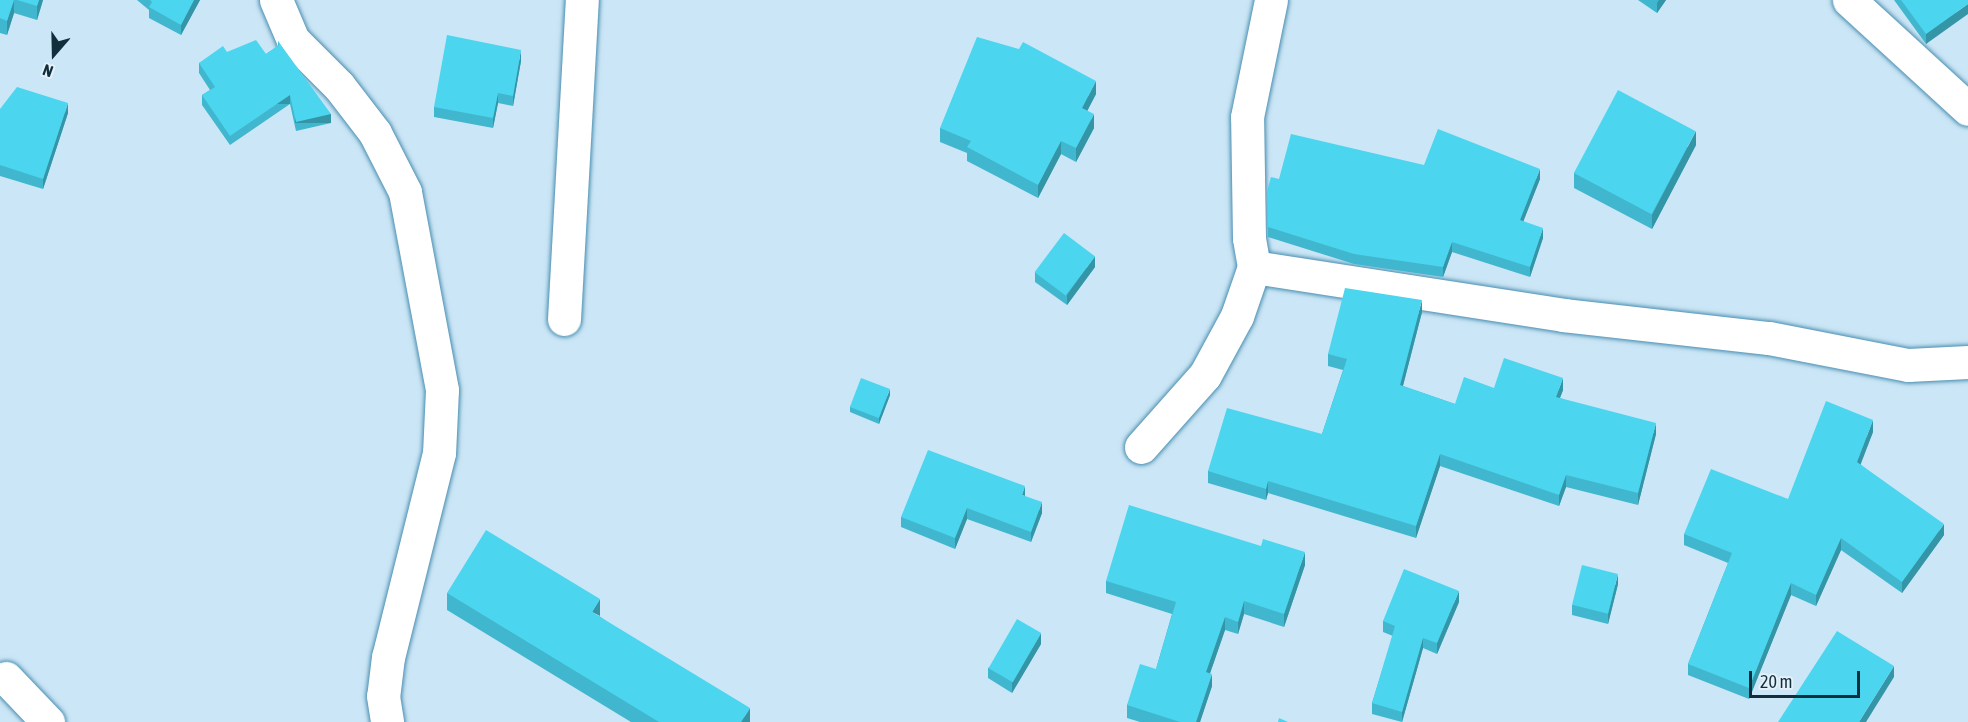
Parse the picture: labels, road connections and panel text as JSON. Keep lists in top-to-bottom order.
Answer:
{
  "scale_bar": "20 m",
  "north": "bottom"
}
